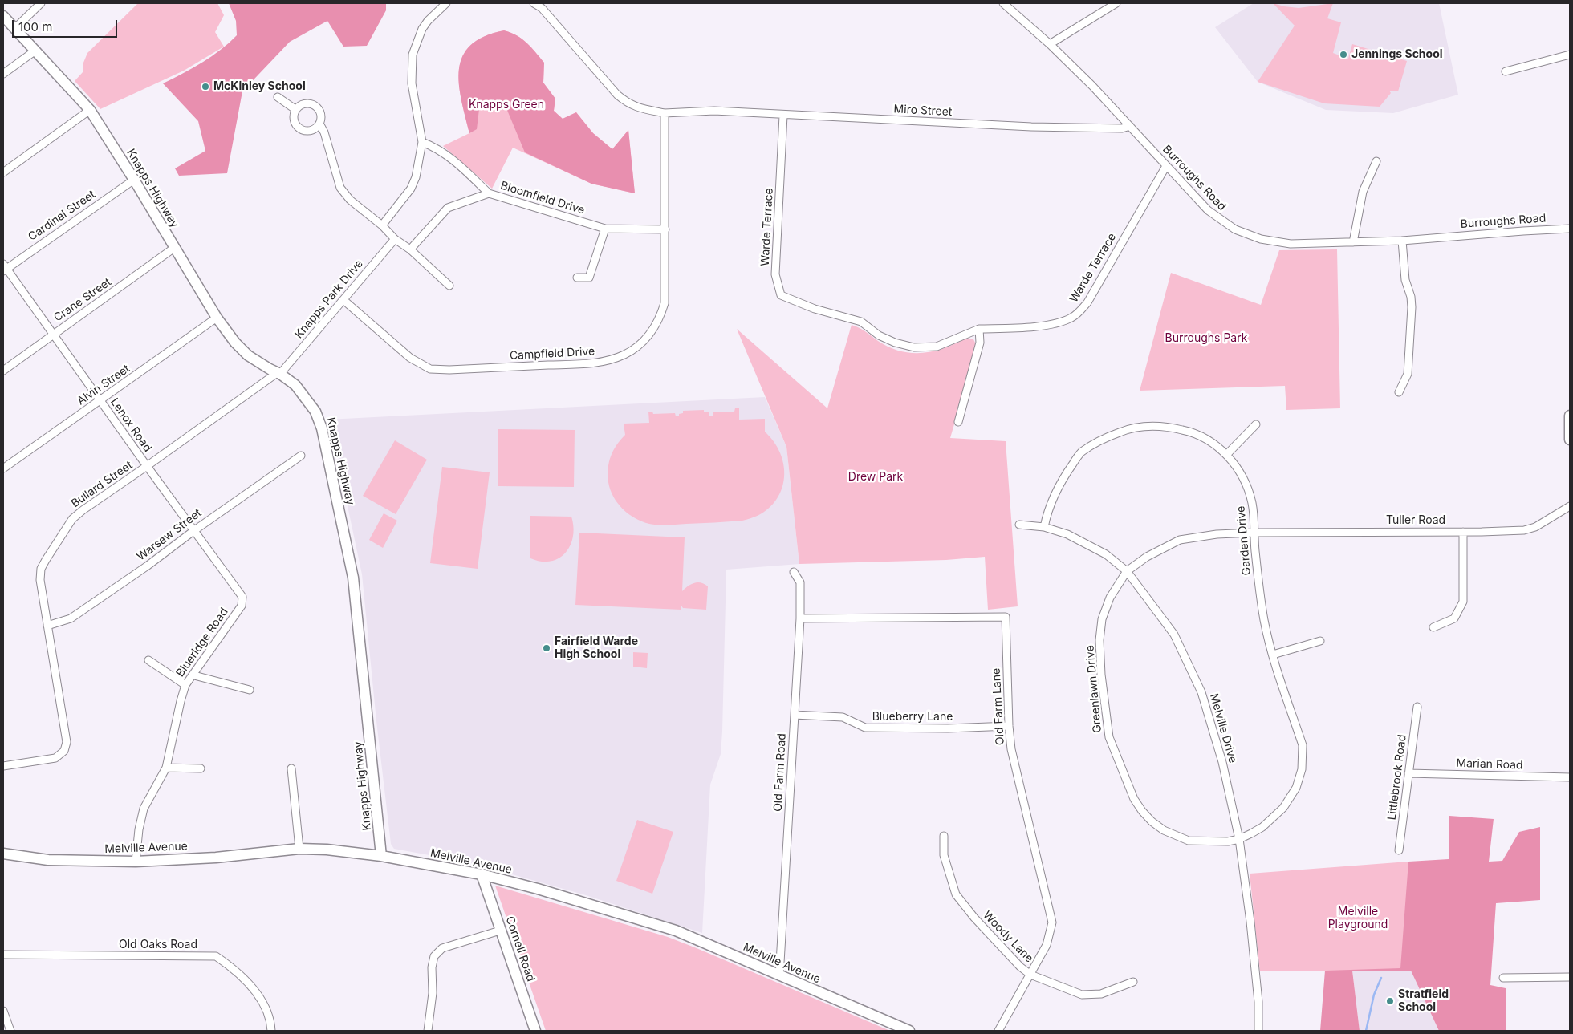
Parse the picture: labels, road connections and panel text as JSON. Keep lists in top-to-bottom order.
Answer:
{
  "streets": {
    "street": [
      "Miro Street",
      "Burroughs Road",
      "Knapps Highway",
      "Bloomfield Drive",
      "Cardinal Street",
      "Warde Terrace",
      "Knapps Park Drive",
      "Crane Street",
      "Campfield Drive",
      "Alvin Street",
      "Lenox Road",
      "Bullard Street",
      "Tuller Road",
      "Warsaw Street",
      "Garden Drive",
      "Blueridge Road",
      "Greenlawn Drive",
      "Old Farm Lane",
      "Blueberry Lane",
      "Melville Drive",
      "Marian Road",
      "Old Farm Road",
      "Littlebrook Road",
      "Melville Avenue",
      "Woody Lane",
      "Old Oaks Road",
      "Cornell Road"
    ]
  },
  "crossings": [
    ["Miro Street", "Burroughs Road"],
    ["Miro Street", "Warde Terrace"],
    ["Miro Street", "Campfield Drive"],
    ["Burroughs Road", "Warde Terrace"],
    ["Knapps Highway", "Cardinal Street"],
    ["Knapps Highway", "Knapps Park Drive"],
    ["Knapps Highway", "Crane Street"],
    ["Knapps Highway", "Alvin Street"],
    ["Knapps Highway", "Bullard Street"],
    ["Knapps Highway", "Melville Avenue"],
    ["Bloomfield Drive", "Campfield Drive"],
    ["Cardinal Street", "Lenox Road"],
    ["Knapps Park Drive", "Campfield Drive"],
    ["Knapps Park Drive", "Bullard Street"],
    ["Crane Street", "Lenox Road"],
    ["Alvin Street", "Lenox Road"],
    ["Lenox Road", "Bullard Street"],
    ["Lenox Road", "Warsaw Street"],
    ["Lenox Road", "Blueridge Road"],
    ["Bullard Street", "Warsaw Street"],
    ["Tuller Road", "Garden Drive"],
    ["Tuller Road", "Greenlawn Drive"],
    ["Garden Drive", "Greenlawn Drive"],
    ["Garden Drive", "Melville Drive"],
    ["Blueridge Road", "Melville Avenue"],
    ["Greenlawn Drive", "Melville Drive"],
    ["Old Farm Lane", "Blueberry Lane"],
    ["Old Farm Lane", "Old Farm Road"],
    ["Old Farm Lane", "Woody Lane"],
    ["Blueberry Lane", "Old Farm Road"],
    ["Marian Road", "Littlebrook Road"],
    ["Old Farm Road", "Melville Avenue"],
    ["Melville Avenue", "Cornell Road"]
  ],
  "parks": [
    "Knapps Green",
    "Burroughs Park",
    "Drew Park",
    "Melville Playground"
  ],
  "places": [
    "Jennings School",
    "McKinley School",
    "Fairfield Warde High School",
    "Stratfield School"
  ],
  "scale_bar": "100 m"
}
